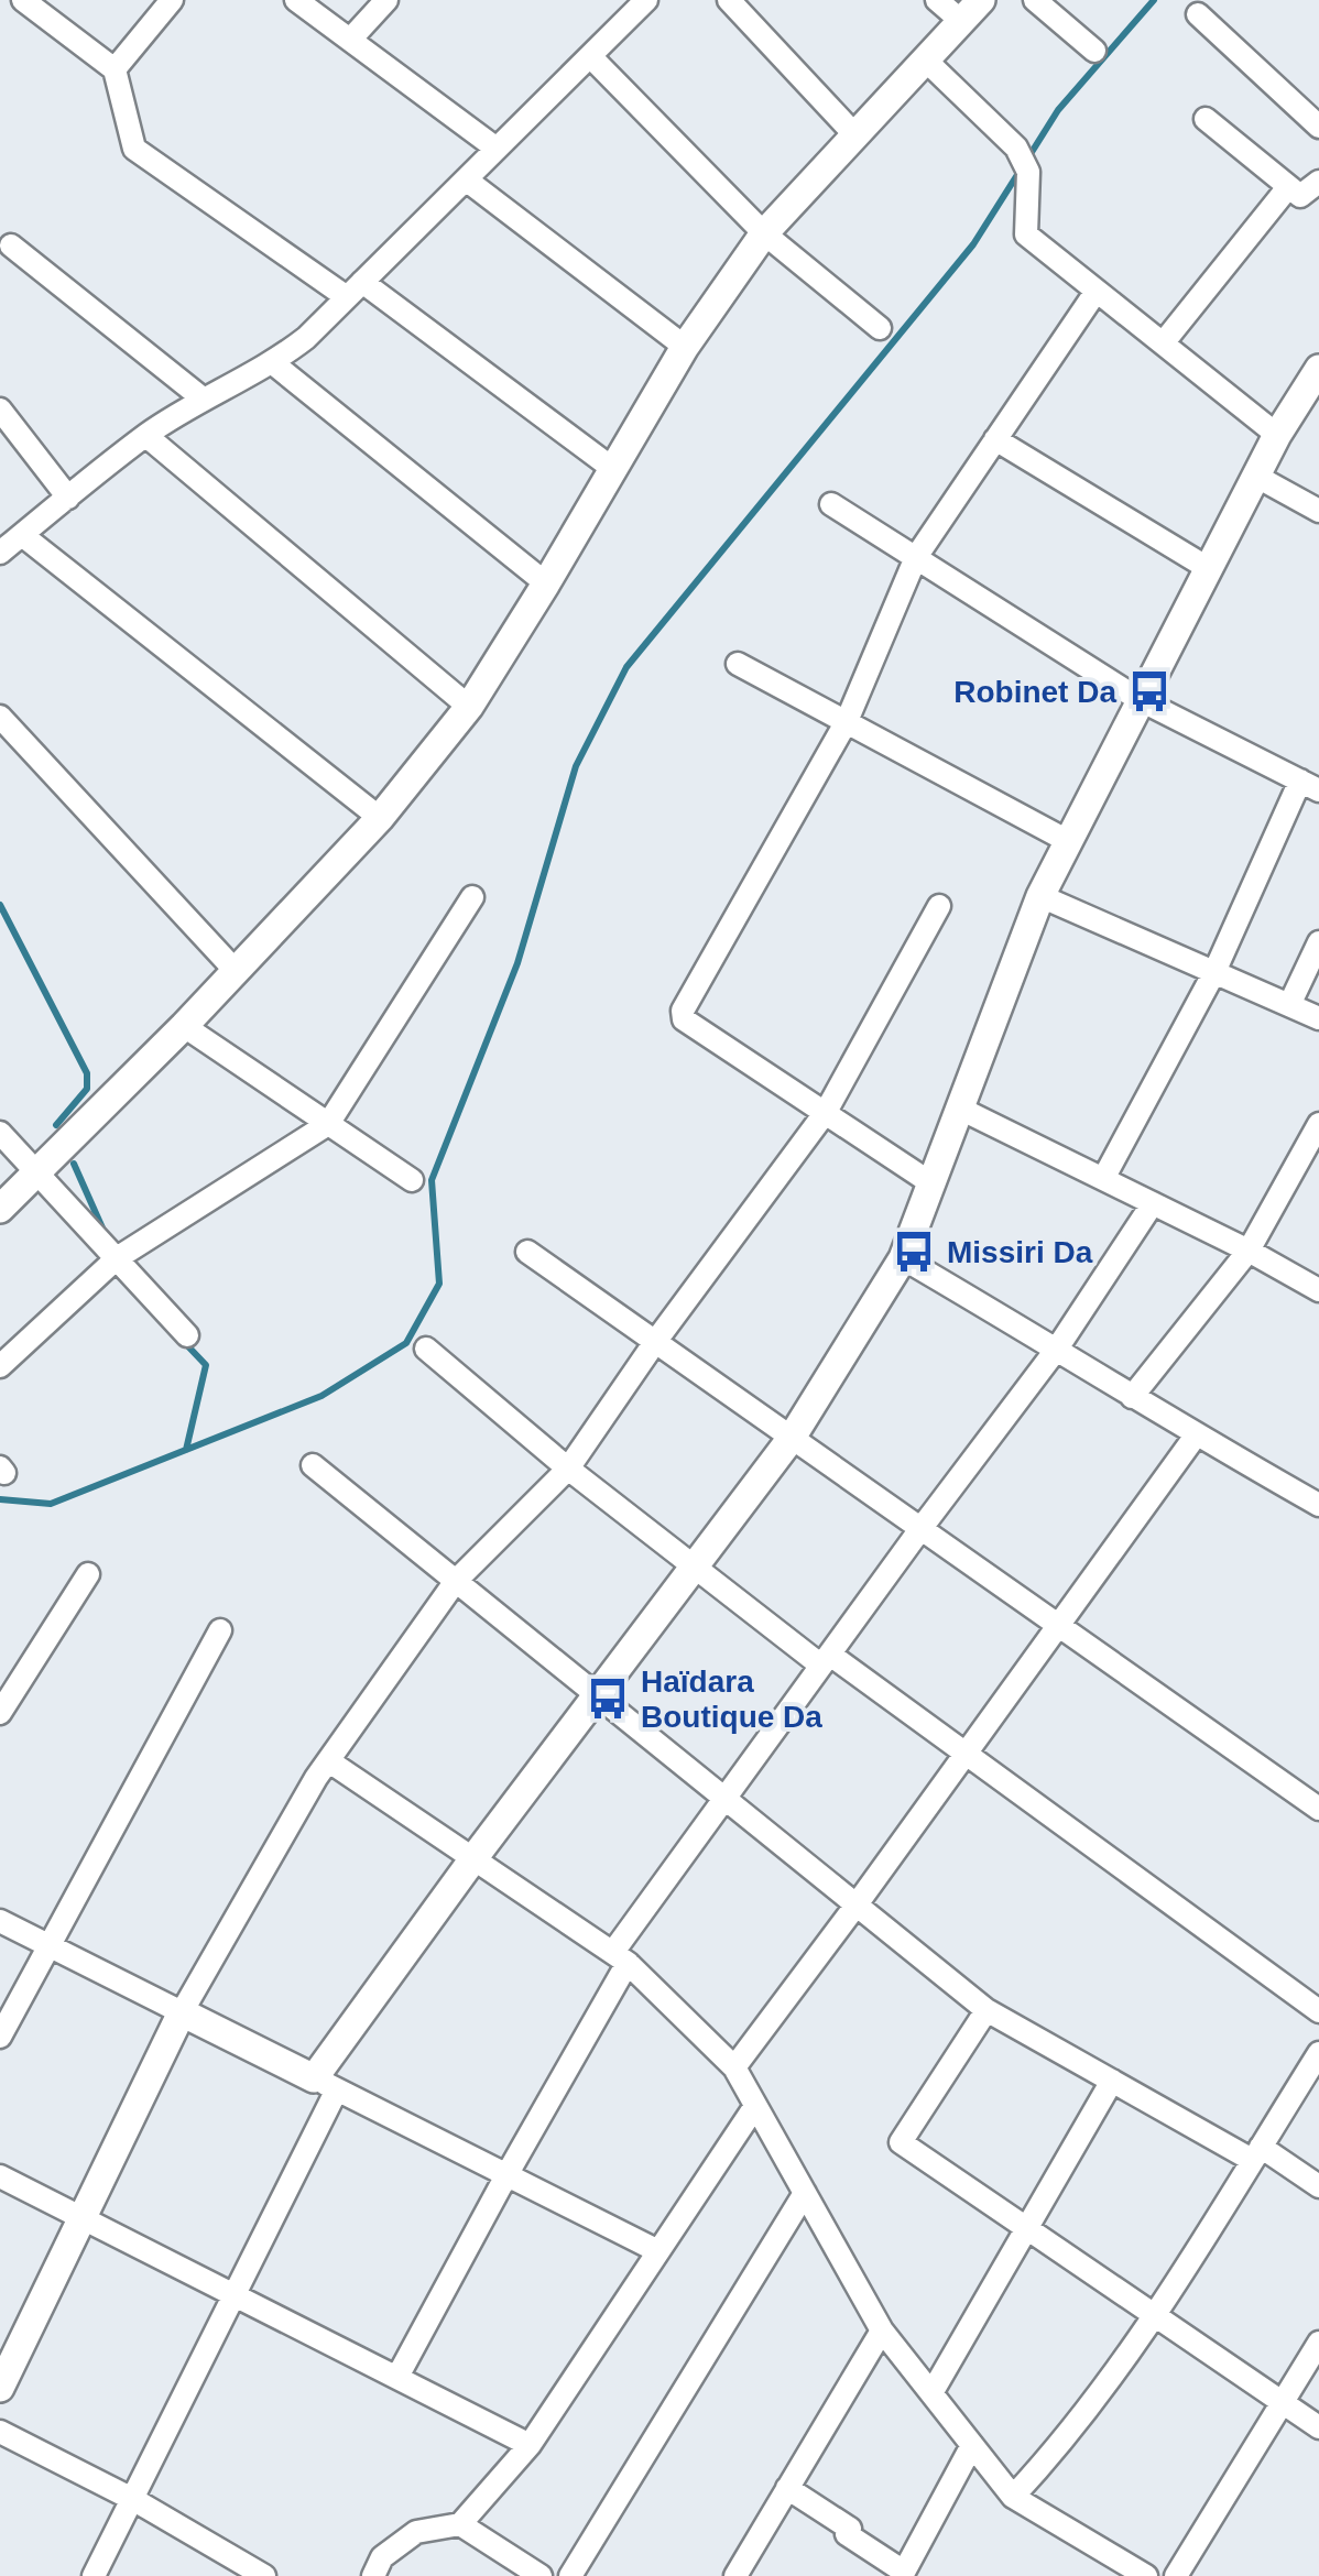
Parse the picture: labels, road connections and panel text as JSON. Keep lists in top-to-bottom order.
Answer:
{
  "places": {
    "bus stop": ["Robinet Da", "Missiri Da", "Haïdara Boutique Da"]
  }
}
